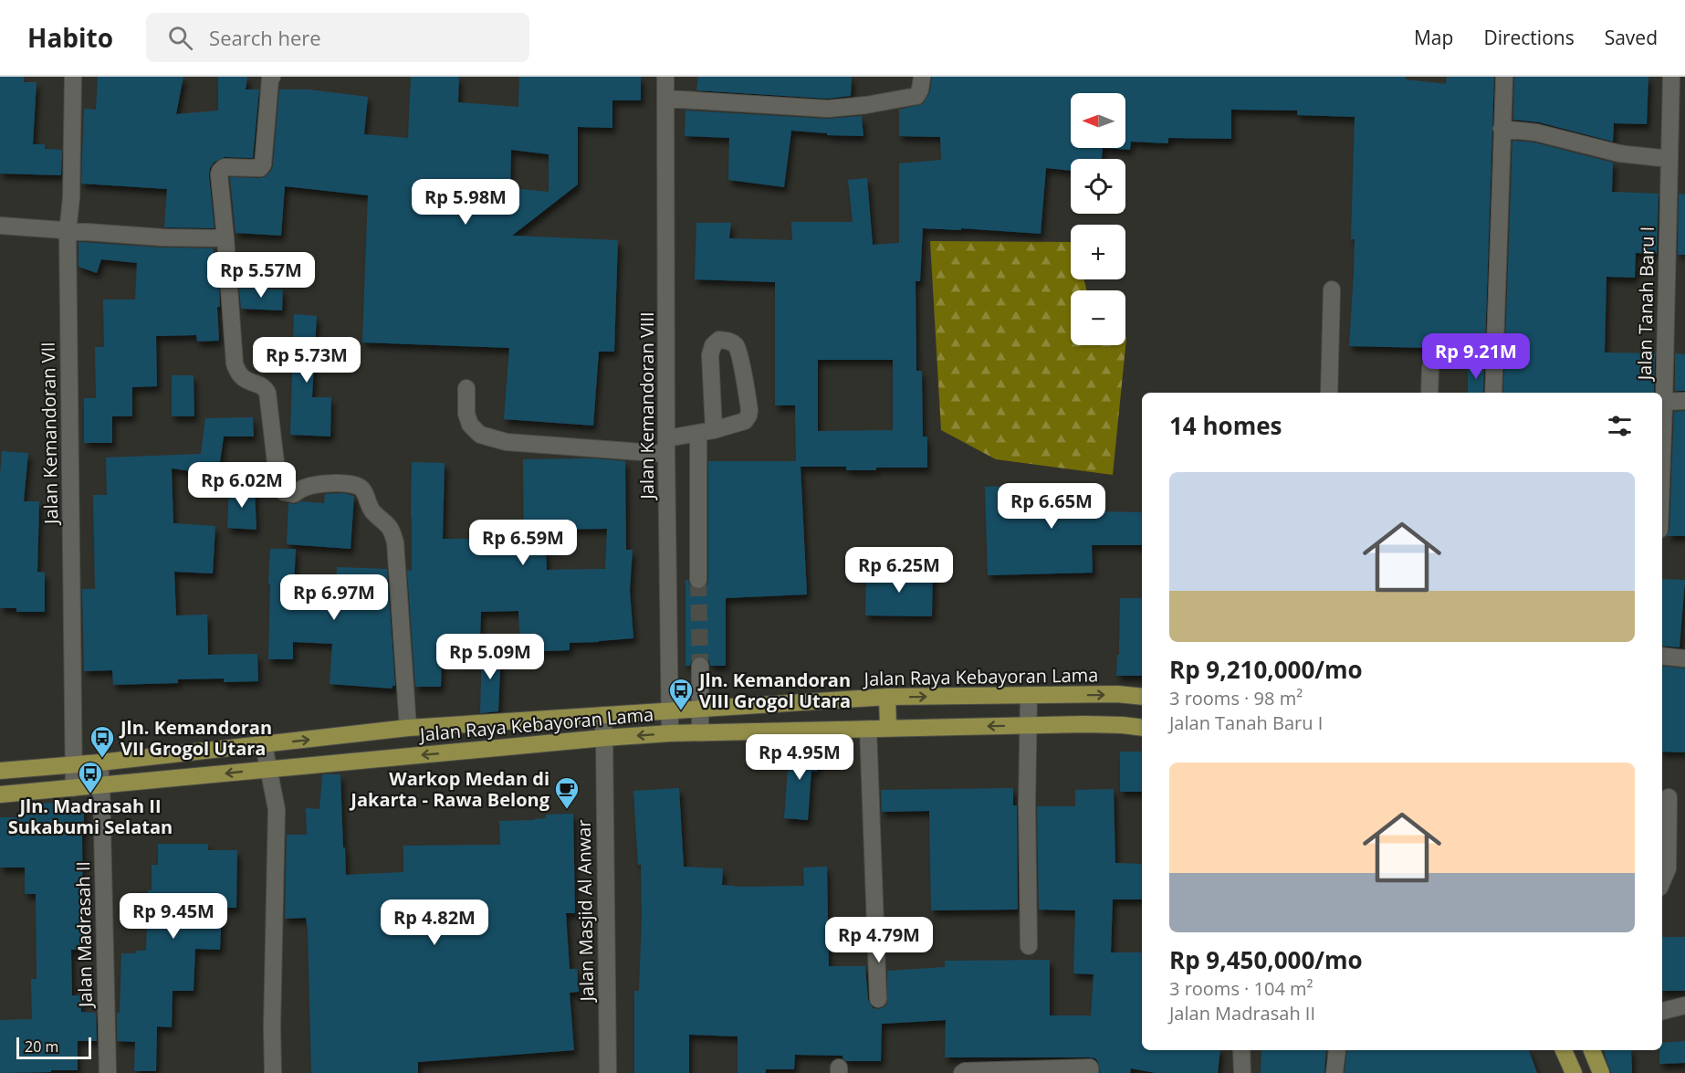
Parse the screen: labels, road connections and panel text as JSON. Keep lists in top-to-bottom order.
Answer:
{
  "streets": {
    "main road": ["Jalan Raya Kebayoran Lama"],
    "street": [
      "Jalan Tanah Baru I",
      "Jalan Kemandoran VIII",
      "Jalan Kemandoran VII",
      "Jalan Masjid Al Anwar",
      "Jalan Madrasah II"
    ]
  },
  "crossings": [
    ["Jalan Kemandoran VIII", "Jalan Raya Kebayoran Lama"],
    ["Jalan Kemandoran VII", "Jalan Raya Kebayoran Lama"],
    ["Jalan Raya Kebayoran Lama", "Jalan Masjid Al Anwar"],
    ["Jalan Raya Kebayoran Lama", "Jalan Madrasah II"]
  ],
  "places": {
    "bus stop": ["Jln. Kemandoran VIII Grogol Utara", "Jln. Kemandoran VII Grogol Utara", "Jln. Madrasah II Sukabumi Selatan"],
    "cafe": ["Warkop Medan di Jakarta - Rawa Belong"]
  },
  "scale_bar": "20 m",
  "north": "left",
  "page": {
    "header": "Habito",
    "search": "Search here",
    "nav": ["Map", "Directions", "Saved"],
    "map_buttons": ["+", "−"],
    "price": [
      "Rp 5.98M",
      "Rp 5.57M",
      "Rp 9.21M",
      "Rp 5.73M",
      "Rp 6.02M",
      "Rp 6.65M",
      "Rp 6.59M",
      "Rp 6.25M",
      "Rp 6.97M",
      "Rp 5.09M",
      "Rp 4.95M",
      "Rp 9.45M",
      "Rp 4.82M",
      "Rp 4.79M"
    ],
    "heading": "14 homes",
    "list": [
      {
        "name": "Rp 9,210,000/mo",
        "note": "3 rooms · 98 m² · Jalan Tanah Baru I"
      },
      {
        "name": "Rp 9,450,000/mo",
        "note": "3 rooms · 104 m² · Jalan Madrasah II"
      }
    ],
    "scale": "20 m"
  }
}
